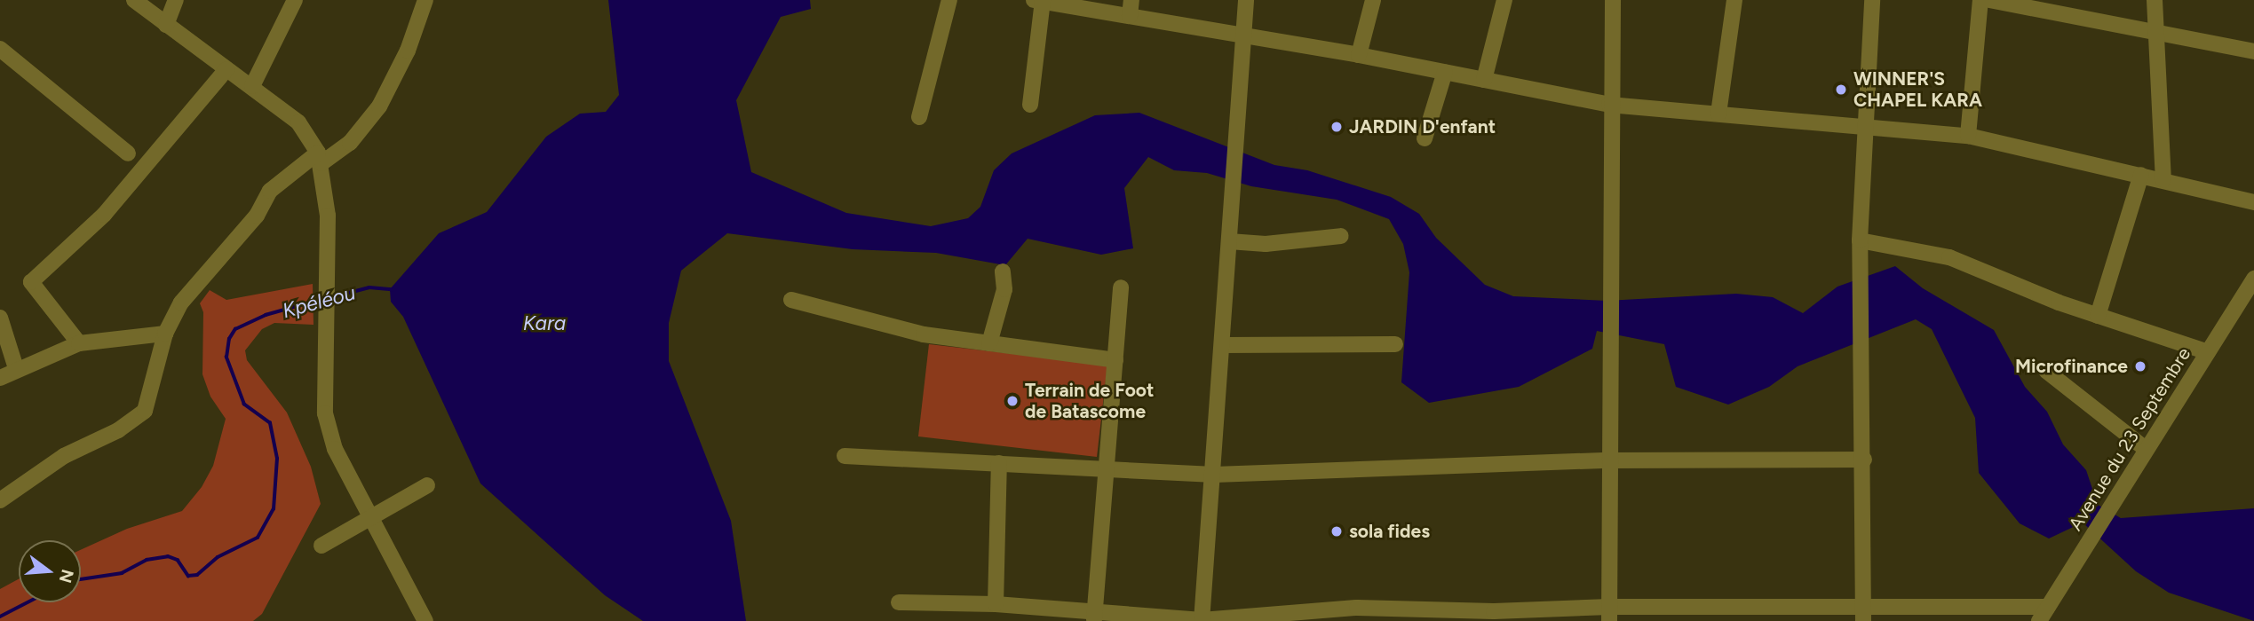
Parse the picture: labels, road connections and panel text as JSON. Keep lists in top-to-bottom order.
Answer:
{
  "streets": {
    "street": ["Avenue du 23 Septembre"]
  },
  "water": ["Kpéléou", "Kara"],
  "places": [
    "WINNER'S CHAPEL KARA",
    "JARDIN D'enfant",
    "Microfinance",
    "Terrain de Foot de Batascome",
    "sola fides"
  ],
  "north": "right"
}
